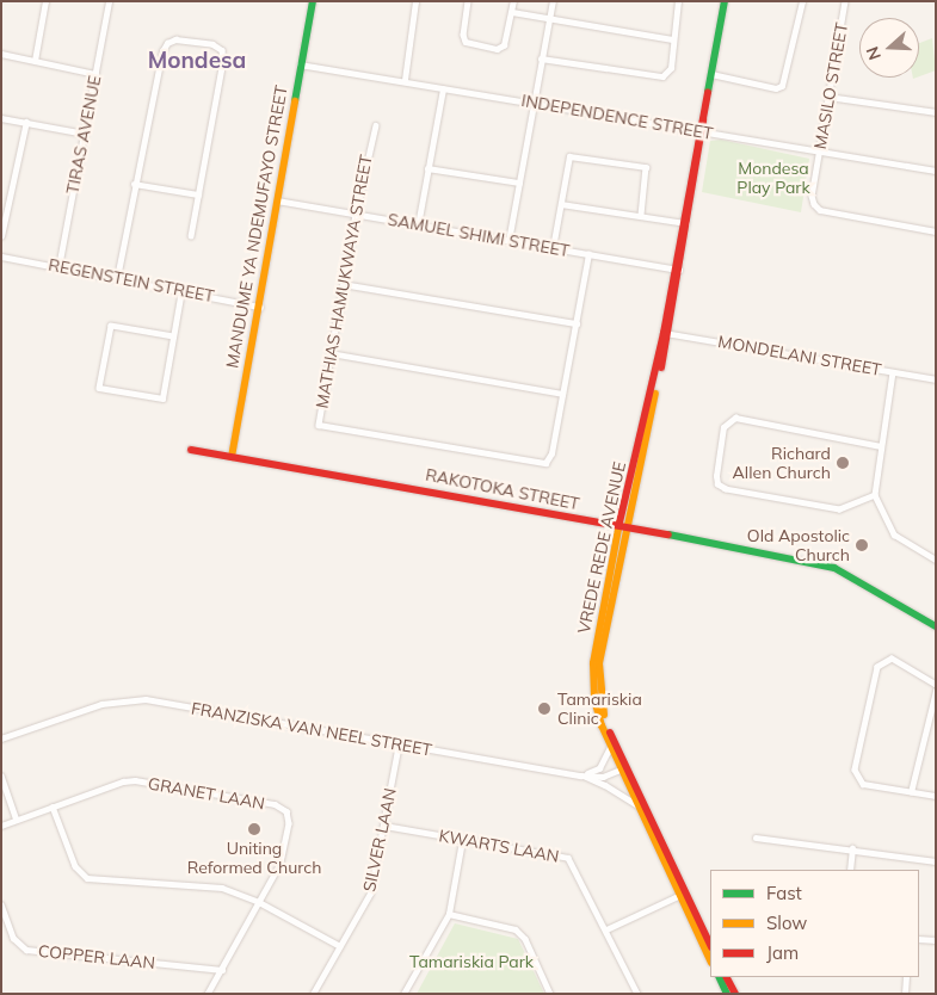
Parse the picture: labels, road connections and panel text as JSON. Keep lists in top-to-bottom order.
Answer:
{
  "streets": {
    "street": [
      "MASILO STREET",
      "INDEPENDENCE STREET",
      "TIRAS AVENUE",
      "MANDUME YA NDEMUFAYO STREET",
      "SAMUEL SHIMI STREET",
      "REGENSTEIN STREET",
      "MATHIAS HAMUKWAYA STREET",
      "MONDELANI STREET",
      "RAKOTOKA STREET",
      "VREDE REDE AVENUE",
      "FRANZISKA VAN NEEL STREET",
      "GRANET LAAN",
      "SILVER LAAN",
      "KWARTS LAAN",
      "COPPER LAAN"
    ]
  },
  "crossings": [
    ["MASILO STREET", "INDEPENDENCE STREET"],
    ["INDEPENDENCE STREET", "MANDUME YA NDEMUFAYO STREET"],
    ["INDEPENDENCE STREET", "VREDE REDE AVENUE"],
    ["TIRAS AVENUE", "REGENSTEIN STREET"],
    ["MANDUME YA NDEMUFAYO STREET", "SAMUEL SHIMI STREET"],
    ["MANDUME YA NDEMUFAYO STREET", "REGENSTEIN STREET"],
    ["MANDUME YA NDEMUFAYO STREET", "RAKOTOKA STREET"],
    ["SAMUEL SHIMI STREET", "MATHIAS HAMUKWAYA STREET"],
    ["SAMUEL SHIMI STREET", "VREDE REDE AVENUE"],
    ["MONDELANI STREET", "VREDE REDE AVENUE"],
    ["RAKOTOKA STREET", "VREDE REDE AVENUE"],
    ["VREDE REDE AVENUE", "FRANZISKA VAN NEEL STREET"],
    ["FRANZISKA VAN NEEL STREET", "SILVER LAAN"],
    ["GRANET LAAN", "COPPER LAAN"],
    ["SILVER LAAN", "KWARTS LAAN"]
  ],
  "districts": ["Mondesa"],
  "parks": ["Mondesa Play Park", "Tamariskia Park"],
  "places": [
    "Richard Allen Church",
    "Old Apostolic Church",
    "Tamariskia Clinic",
    "Uniting Reformed Church"
  ],
  "legend": ["Fast", "Slow", "Jam"],
  "north": "left"
}
